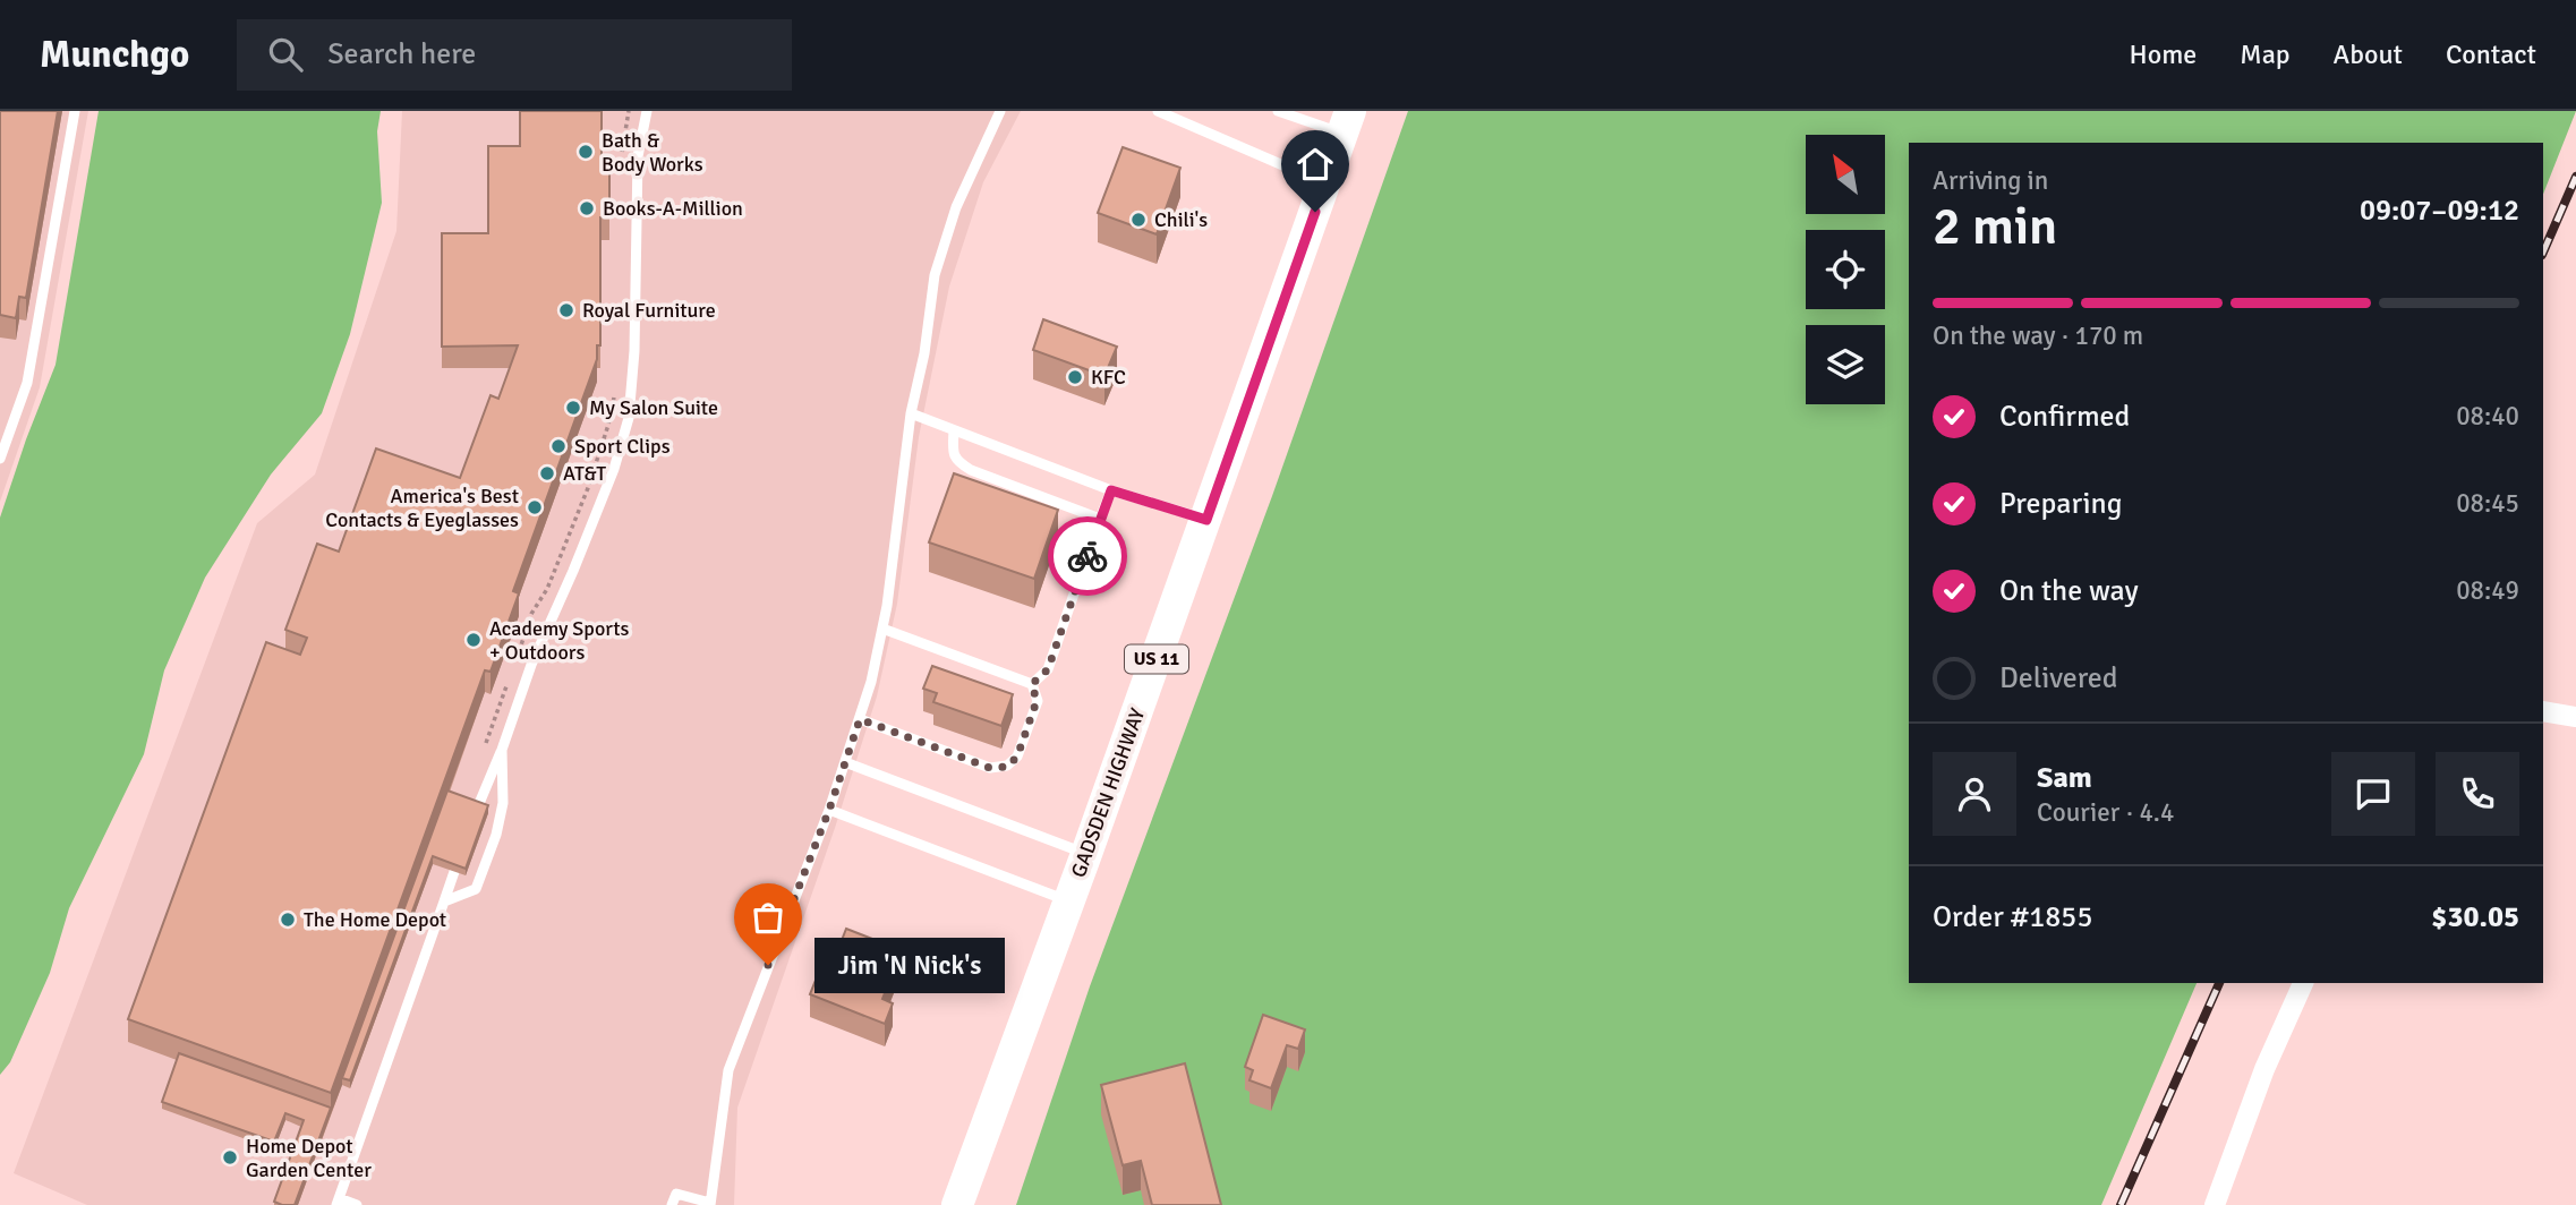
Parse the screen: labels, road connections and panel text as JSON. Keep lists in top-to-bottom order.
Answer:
{
  "streets": {
    "main road": ["US 11", "GADSDEN HIGHWAY"]
  },
  "places": [
    "Bath & Body Works",
    "Books-A-Million",
    "Chili's",
    "Royal Furniture",
    "KFC",
    "My Salon Suite",
    "Sport Clips",
    "AT&T",
    "America's Best Contacts & Eyeglasses",
    "Academy Sports + Outdoors",
    "The Home Depot",
    "Jim 'N Nick's",
    "Home Depot Garden Center"
  ],
  "north": "top left",
  "page": {
    "header": "Munchgo",
    "search": "Search here",
    "nav": [
      "Home",
      "Map",
      "About",
      "Contact"
    ],
    "heading": ["2 min", "Arriving in", "09:07–09:12"],
    "panel": [
      "Sam",
      "Courier · 4.4",
      "Order #1855",
      "$30.05"
    ],
    "bar": "On the way · 170 m",
    "list": [
      ["Confirmed", "08:40"],
      ["Preparing", "08:45"],
      ["On the way", "08:49"],
      "Delivered"
    ],
    "bubble": "Jim 'N Nick's"
  }
}
